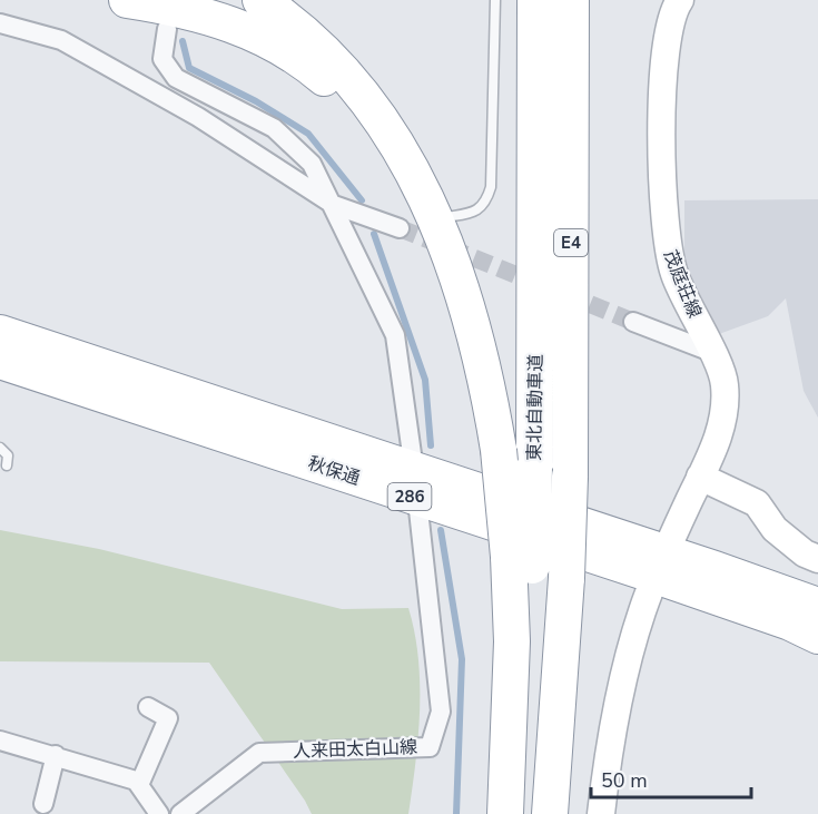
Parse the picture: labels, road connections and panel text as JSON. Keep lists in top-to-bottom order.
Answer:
{
  "streets": {
    "highway": [
      "E4",
      "東北自動車道",
      "秋保通",
      "286"
    ],
    "street": ["茂庭荘線", "人来田太白山線"]
  },
  "crossings": [
    ["茂庭荘線", "秋保通"],
    ["秋保通", "人来田太白山線"]
  ],
  "scale_bar": "50 m"
}
